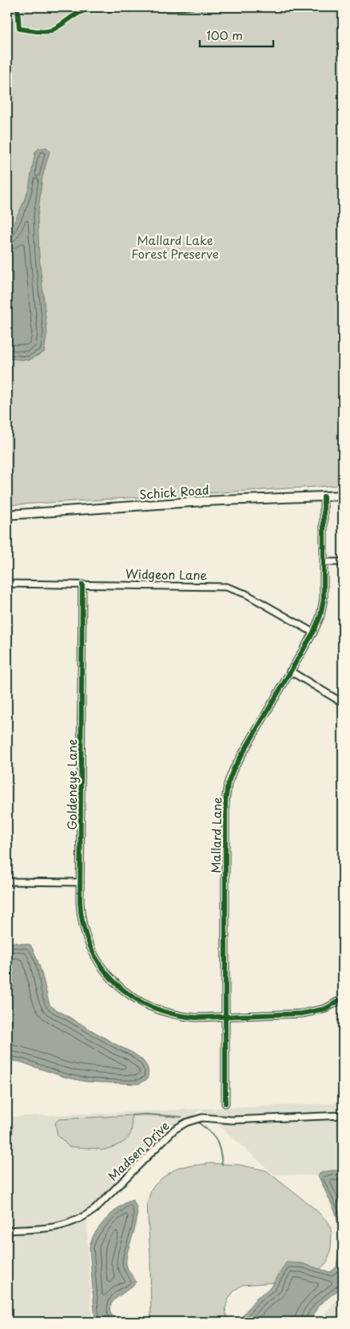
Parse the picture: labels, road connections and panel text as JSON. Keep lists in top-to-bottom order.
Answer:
{
  "streets": {
    "street": [
      "Schick Road",
      "Widgeon Lane",
      "Goldeneye Lane",
      "Mallard Lane",
      "Madsen Drive"
    ]
  },
  "crossings": [
    ["Schick Road", "Mallard Lane"],
    ["Widgeon Lane", "Goldeneye Lane"],
    ["Widgeon Lane", "Mallard Lane"],
    ["Goldeneye Lane", "Mallard Lane"]
  ],
  "parks": ["Mallard Lake Forest Preserve"],
  "scale_bar": "100 m"
}
